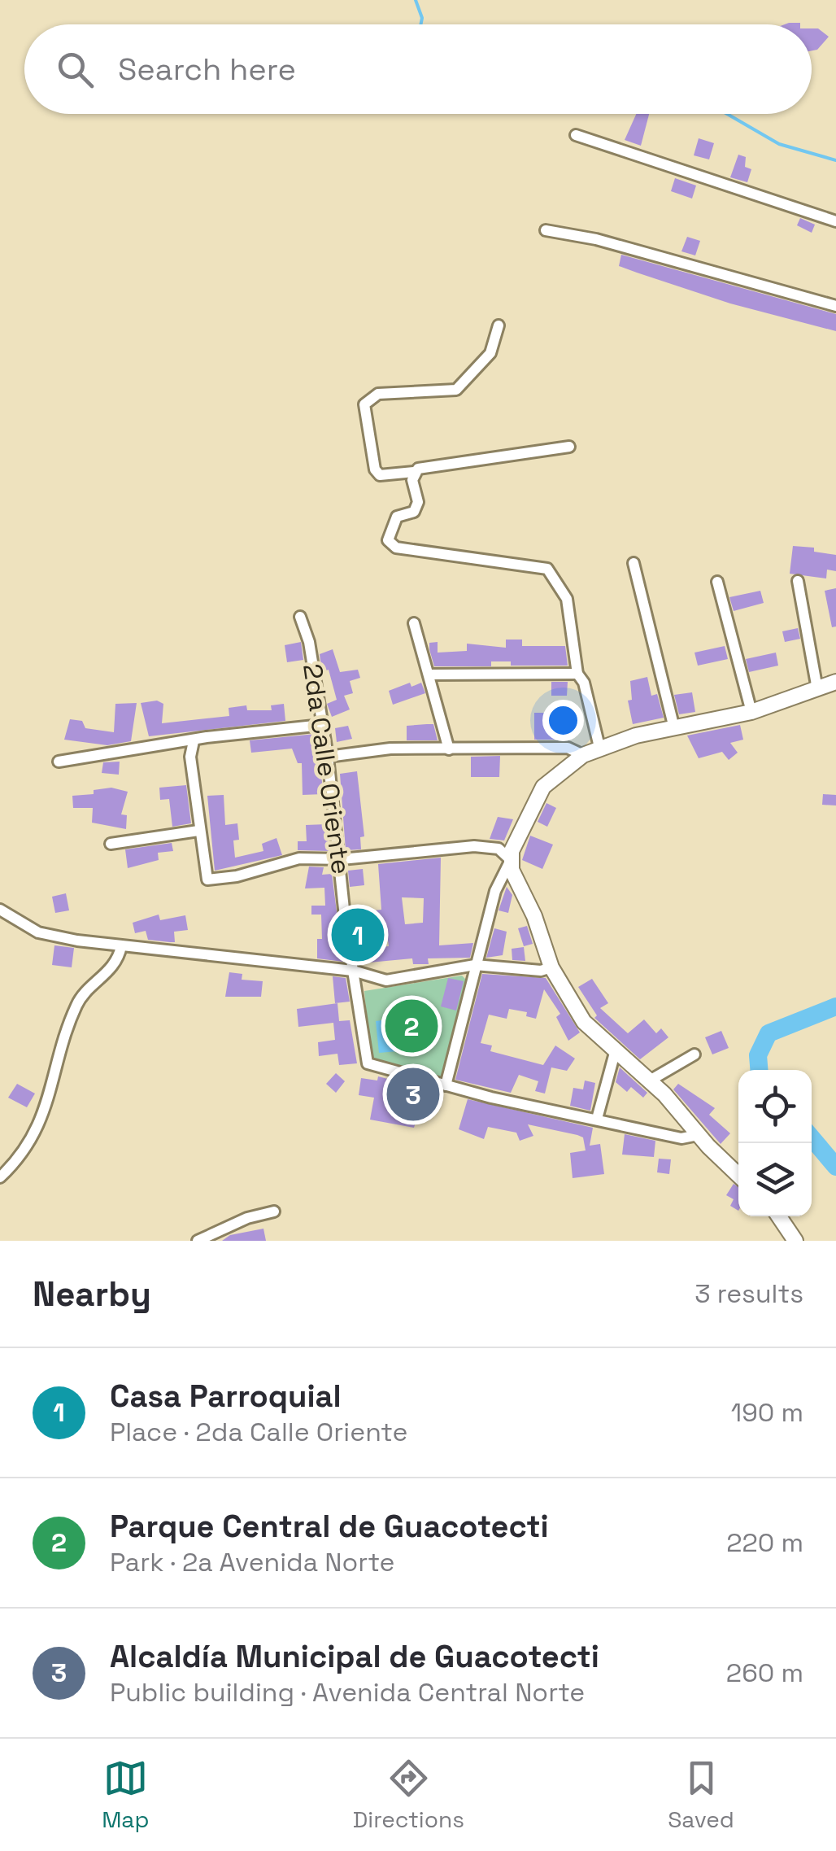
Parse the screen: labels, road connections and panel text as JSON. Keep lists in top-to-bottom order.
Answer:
{
  "streets": {
    "street": ["2da Calle Oriente"]
  },
  "page": {
    "search": "Search here",
    "pins": ["1", "2", "3"],
    "heading": ["Nearby", "3 results"],
    "list": [
      {
        "mark": "1",
        "name": "Casa Parroquial",
        "note": "Place · 2da Calle Oriente",
        "value": "190 m"
      },
      {
        "mark": "2",
        "name": "Parque Central de Guacotecti",
        "note": "Park · 2a Avenida Norte",
        "value": "220 m"
      },
      {
        "mark": "3",
        "name": "Alcaldía Municipal de Guacotecti",
        "note": "Public building · Avenida Central Norte",
        "value": "260 m"
      }
    ],
    "nav": ["Map", "Directions", "Saved"]
  }
}
